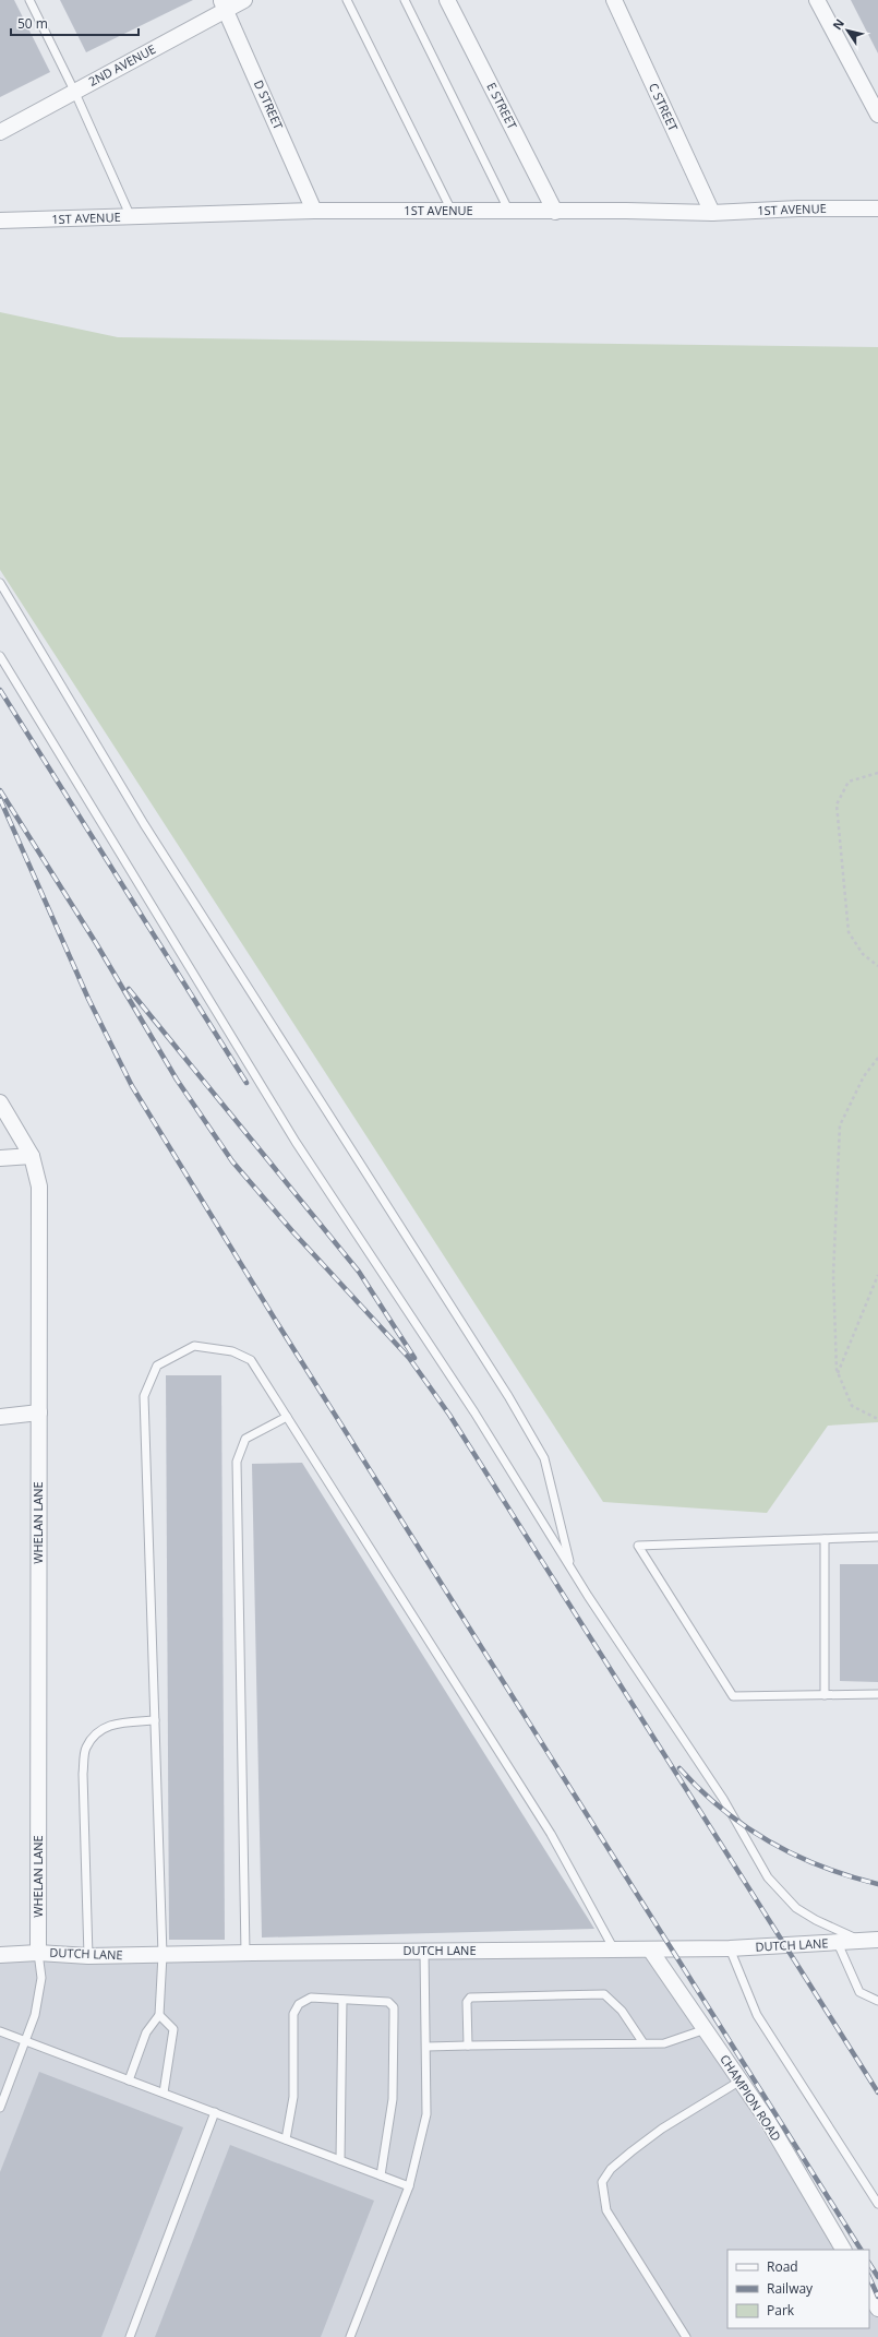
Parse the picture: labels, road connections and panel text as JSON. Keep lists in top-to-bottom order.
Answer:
{
  "streets": {
    "street": [
      "2ND AVENUE",
      "D STREET",
      "E STREET",
      "C STREET",
      "1ST AVENUE",
      "WHELAN LANE",
      "DUTCH LANE",
      "CHAMPION ROAD"
    ]
  },
  "crossings": [
    ["2ND AVENUE", "D STREET"],
    ["D STREET", "1ST AVENUE"],
    ["E STREET", "1ST AVENUE"],
    ["C STREET", "1ST AVENUE"],
    ["WHELAN LANE", "DUTCH LANE"],
    ["DUTCH LANE", "CHAMPION ROAD"]
  ],
  "legend": ["Road", "Railway", "Park"],
  "scale_bar": "50 m",
  "north": "top left"
}
